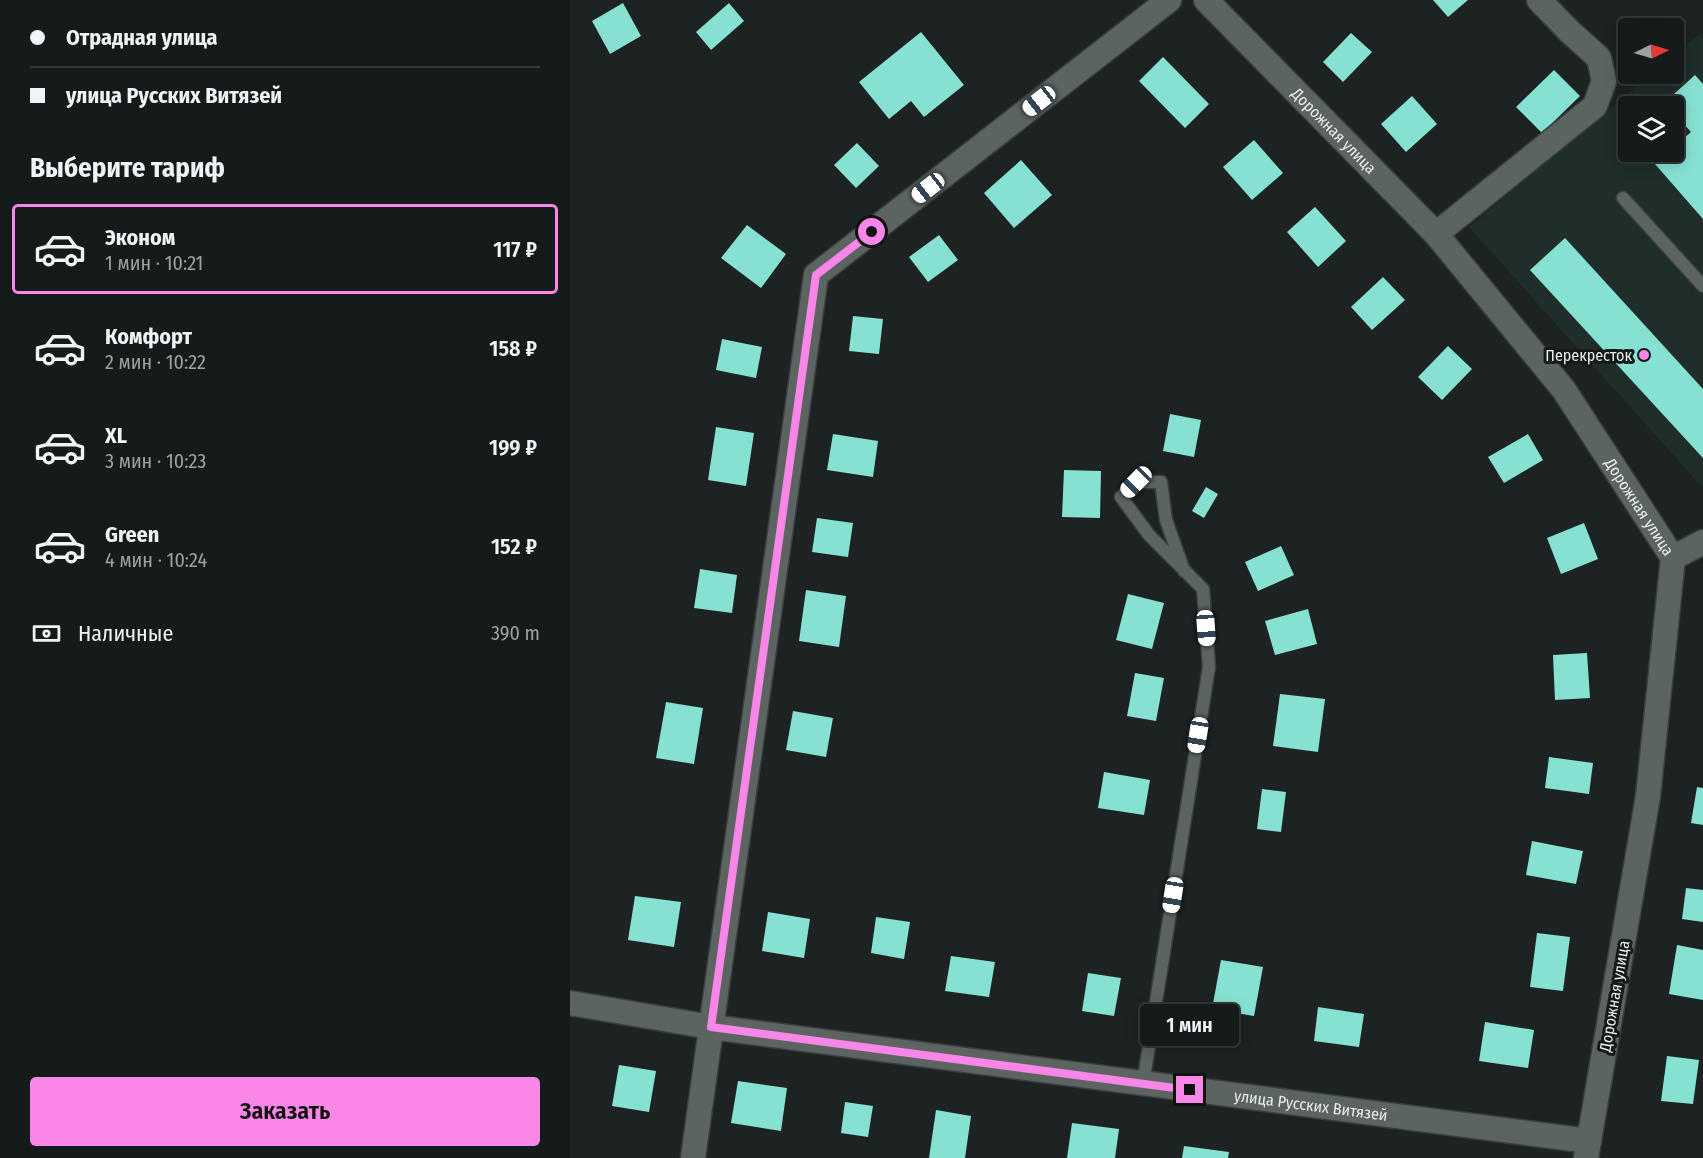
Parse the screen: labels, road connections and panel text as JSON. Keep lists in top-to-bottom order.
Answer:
{
  "streets": {
    "street": ["Дорожная улица", "улица Русских Витязей"]
  },
  "crossings": [
    ["Дорожная улица", "улица Русских Витязей"]
  ],
  "places": ["Перекресток"],
  "north": "right",
  "page": {
    "banner": ["Отрадная улица", "улица Русских Витязей"],
    "heading": "Выберите тариф",
    "list": [
      {
        "name": "Эконом",
        "note": "1 мин · 10:21",
        "value": "117 ₽"
      },
      {
        "name": "Комфорт",
        "note": "2 мин · 10:22",
        "value": "158 ₽"
      },
      {
        "name": "XL",
        "note": "3 мин · 10:23",
        "value": "199 ₽"
      },
      {
        "name": "Green",
        "note": "4 мин · 10:24",
        "value": "152 ₽"
      }
    ],
    "pay": ["Наличные", "390 m"],
    "bubble": "1 мин",
    "buttons": "Заказать"
  }
}
